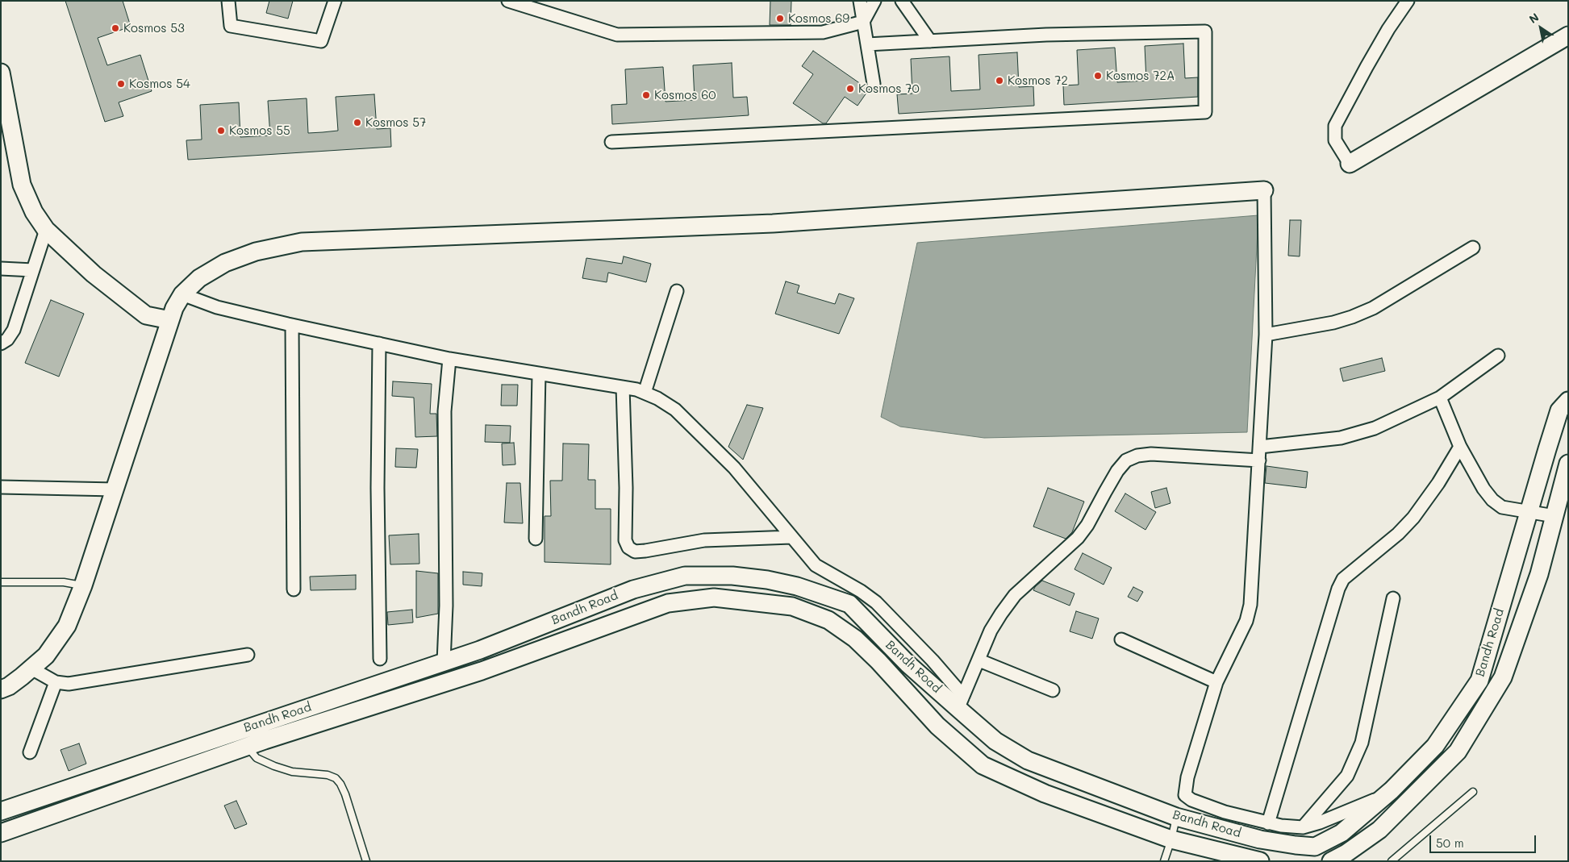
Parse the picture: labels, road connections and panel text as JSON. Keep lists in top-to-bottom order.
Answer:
{
  "streets": {
    "main road": ["Bandh Road"]
  },
  "places": [
    "Kosmos 69",
    "Kosmos 53",
    "Kosmos 72A",
    "Kosmos 72",
    "Kosmos 54",
    "Kosmos 70",
    "Kosmos 60",
    "Kosmos 57",
    "Kosmos 55"
  ],
  "scale_bar": "50 m",
  "north": "top left"
}
